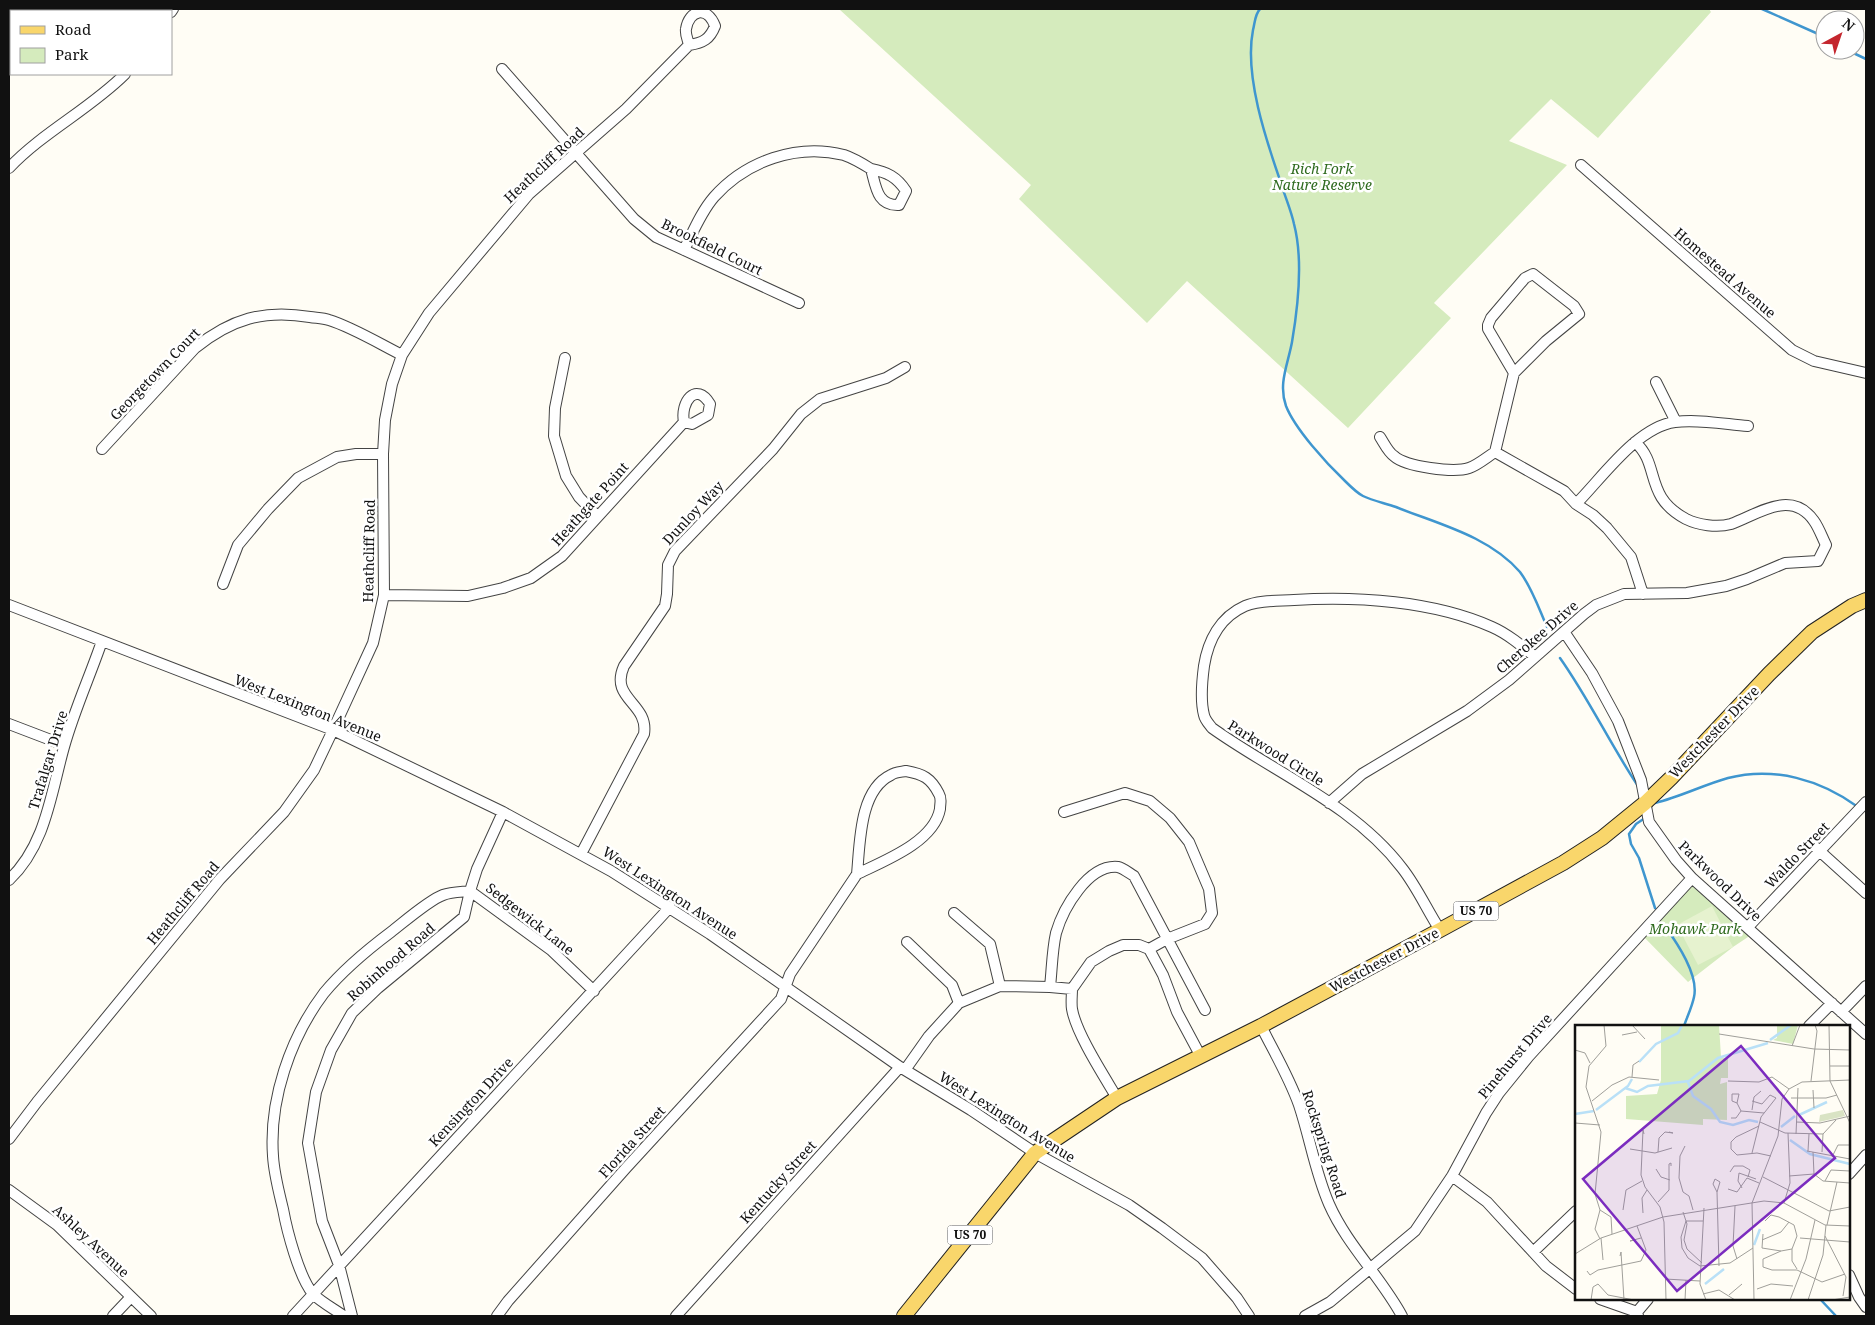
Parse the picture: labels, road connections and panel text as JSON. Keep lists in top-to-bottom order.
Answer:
{
  "streets": {
    "main road": ["Westchester Drive", "US 70"],
    "street": [
      "Heathcliff Road",
      "Brookfield Court",
      "Homestead Avenue",
      "Georgetown Court",
      "Heathgate Point",
      "Dunloy Way",
      "Cherokee Drive",
      "West Lexington Avenue",
      "Parkwood Circle",
      "Trafalgar Drive",
      "Waldo Street",
      "Parkwood Drive",
      "Sedgewick Lane",
      "Robinhood Road",
      "Pinehurst Drive",
      "Kensington Drive",
      "Florida Street",
      "Rockspring Road",
      "Kentucky Street",
      "Ashley Avenue"
    ]
  },
  "crossings": [
    ["Heathcliff Road", "Brookfield Court"],
    ["Heathcliff Road", "Georgetown Court"],
    ["Heathcliff Road", "Heathgate Point"],
    ["Heathcliff Road", "West Lexington Avenue"],
    ["Dunloy Way", "West Lexington Avenue"],
    ["Cherokee Drive", "Parkwood Circle"],
    ["Cherokee Drive", "Parkwood Drive"],
    ["West Lexington Avenue", "Westchester Drive"],
    ["West Lexington Avenue", "Trafalgar Drive"],
    ["West Lexington Avenue", "Robinhood Road"],
    ["West Lexington Avenue", "Kensington Drive"],
    ["West Lexington Avenue", "Florida Street"],
    ["West Lexington Avenue", "Kentucky Street"],
    ["Westchester Drive", "Parkwood Circle"],
    ["Westchester Drive", "Parkwood Drive"],
    ["Westchester Drive", "Rockspring Road"],
    ["Waldo Street", "Parkwood Drive"],
    ["Parkwood Drive", "Pinehurst Drive"],
    ["Sedgewick Lane", "Robinhood Road"],
    ["Sedgewick Lane", "Kensington Drive"],
    ["Robinhood Road", "Kensington Drive"],
    ["Pinehurst Drive", "Rockspring Road"]
  ],
  "parks": ["Rich Fork Nature Reserve", "Mohawk Park"],
  "legend": ["Road", "Park"],
  "north": "top right"
}
